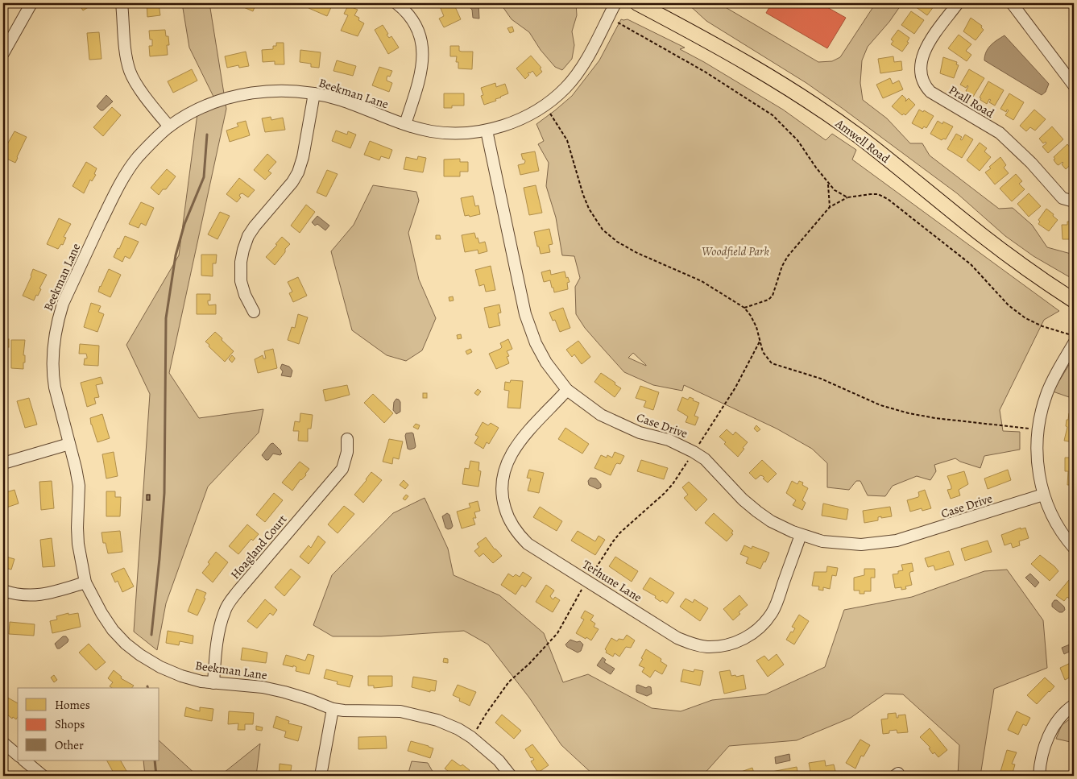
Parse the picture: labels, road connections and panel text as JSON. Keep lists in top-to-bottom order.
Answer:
{
  "streets": {
    "main road": ["Amwell Road"],
    "street": [
      "Beekman Lane",
      "Prall Road",
      "Case Drive",
      "Hoagland Court",
      "Terhune Lane"
    ]
  },
  "crossings": [
    ["Beekman Lane", "Case Drive"],
    ["Beekman Lane", "Hoagland Court"],
    ["Case Drive", "Terhune Lane"]
  ],
  "parks": ["Woodfield Park"],
  "legend": ["Homes", "Shops", "Other"]
}
